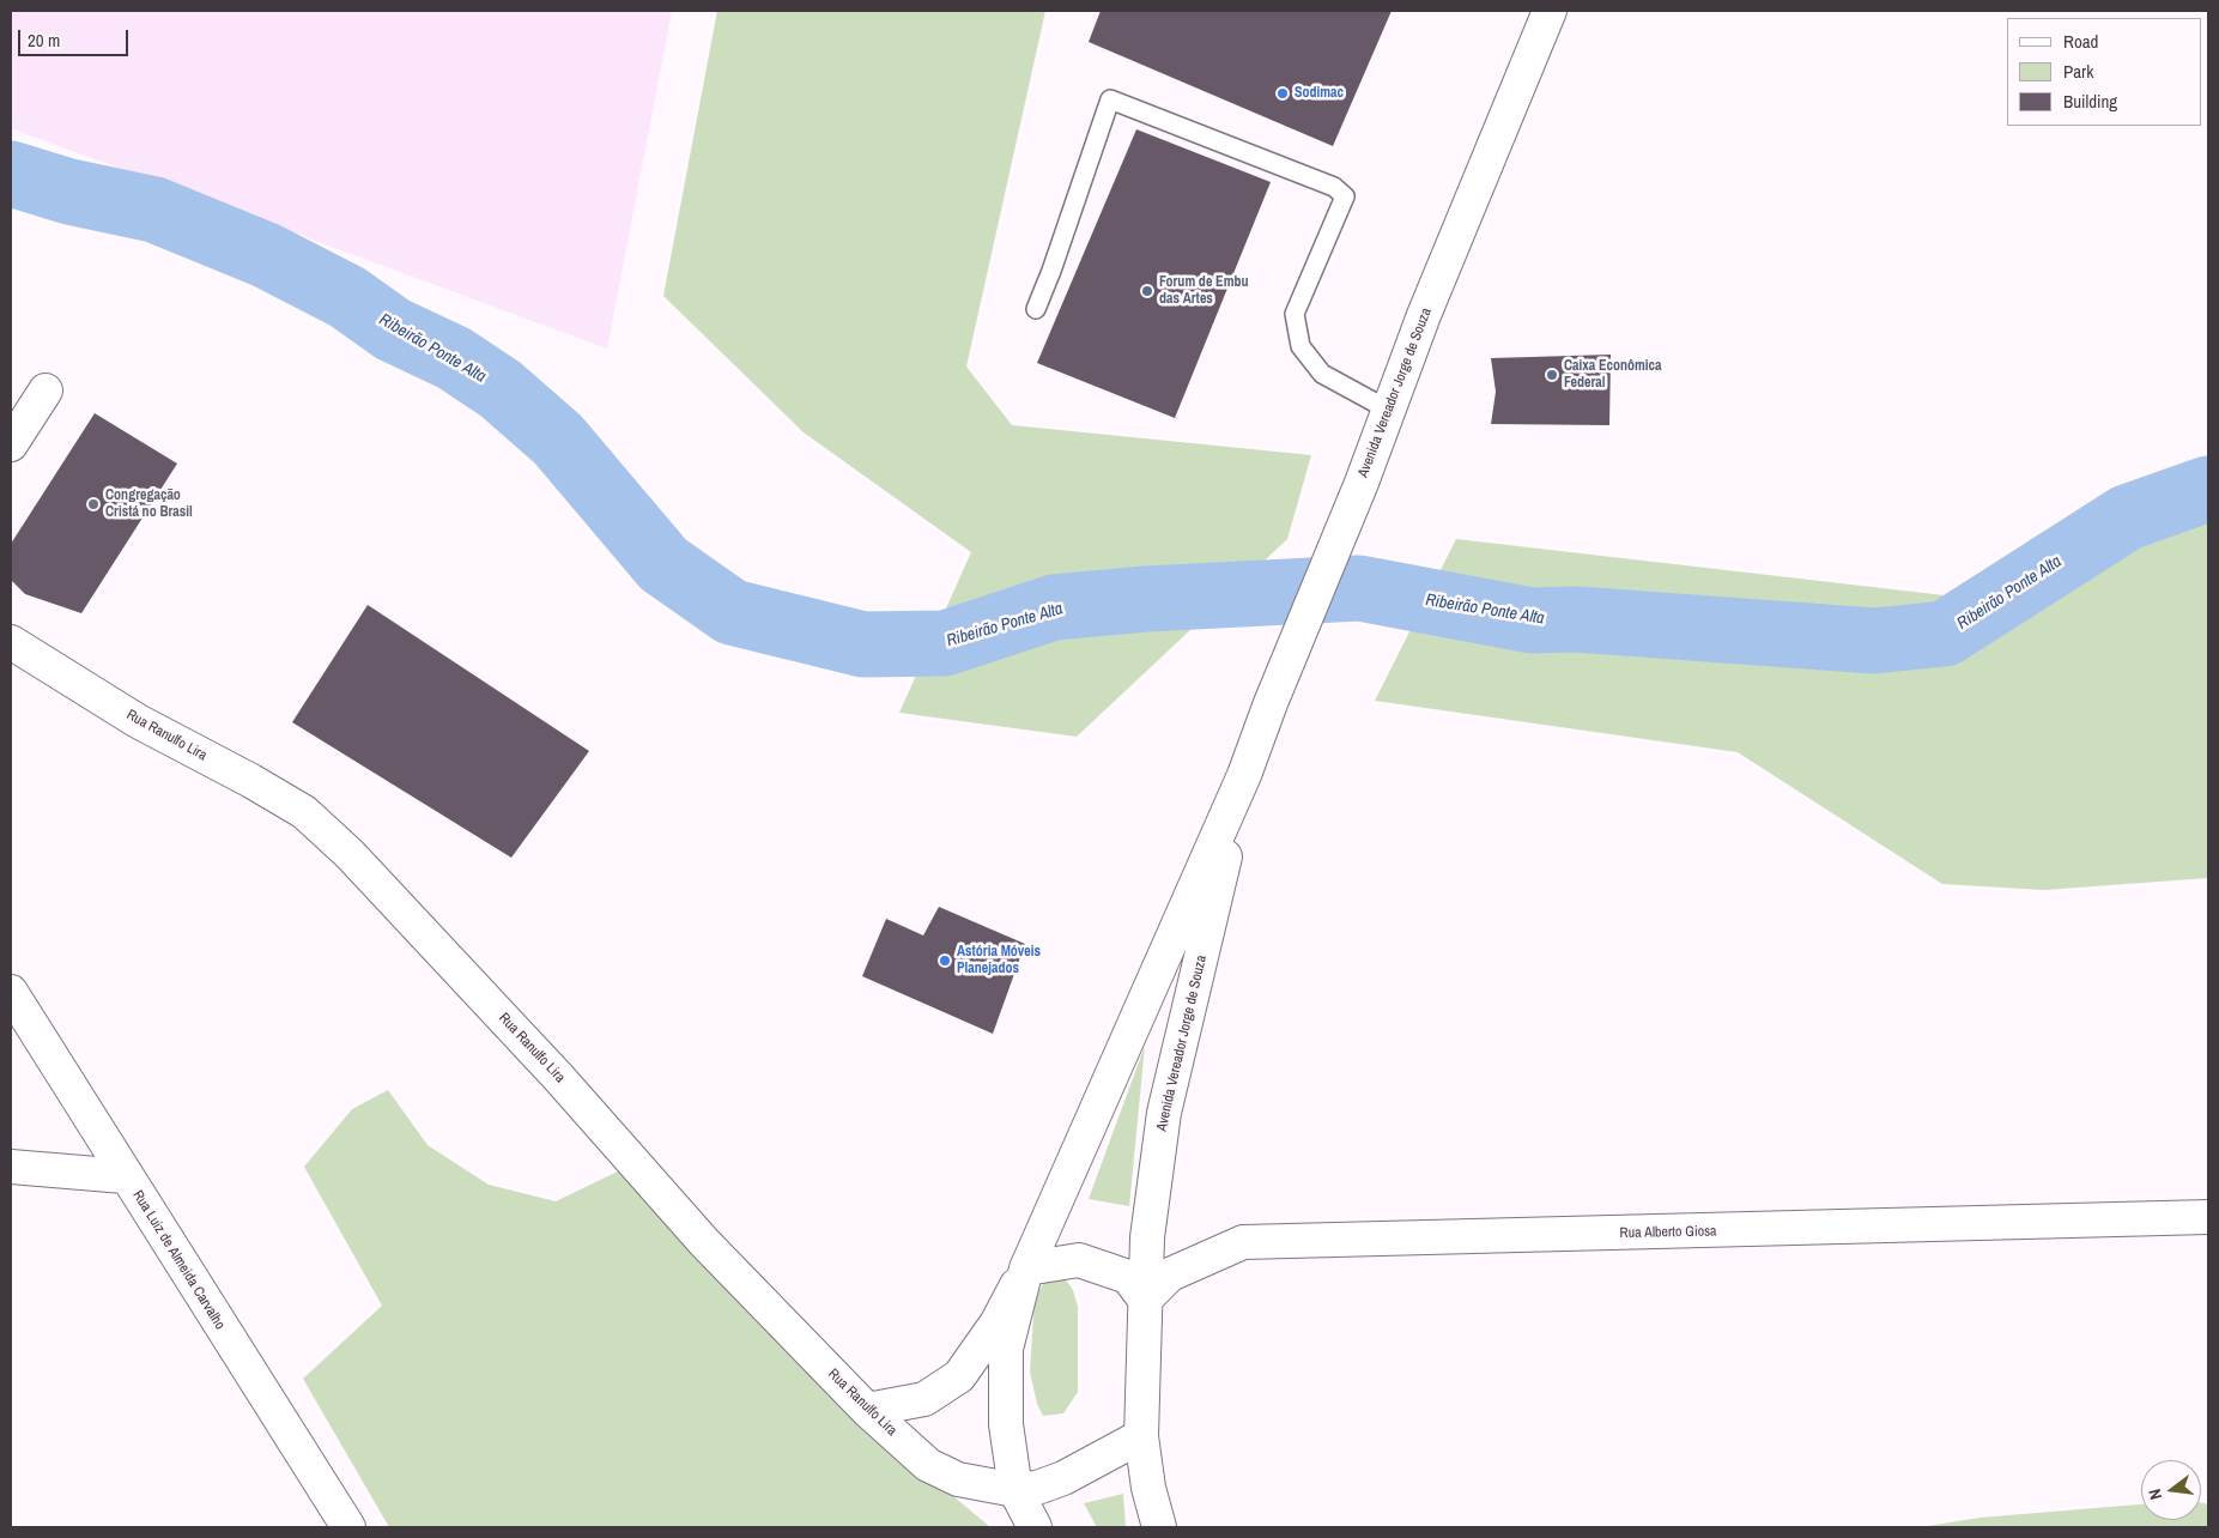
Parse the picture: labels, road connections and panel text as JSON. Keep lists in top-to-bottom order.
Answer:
{
  "streets": {
    "street": [
      "Avenida Vereador Jorge de Souza",
      "Rua Ranulfo Lira",
      "Rua Alberto Giosa",
      "Rua Luiz de Almeida Carvalho"
    ]
  },
  "crossings": [
    ["Avenida Vereador Jorge de Souza", "Rua Ranulfo Lira"],
    ["Avenida Vereador Jorge de Souza", "Rua Alberto Giosa"]
  ],
  "water": ["Ribeirão Ponte Alta"],
  "places": [
    "Sodimac",
    "Forum de Embu das Artes",
    "Caixa Econômica Federal",
    "Congregação Cristá no Brasil",
    "Astória Móveis Planejados"
  ],
  "legend": ["Road", "Park", "Building"],
  "scale_bar": "20 m",
  "north": "left"
}
